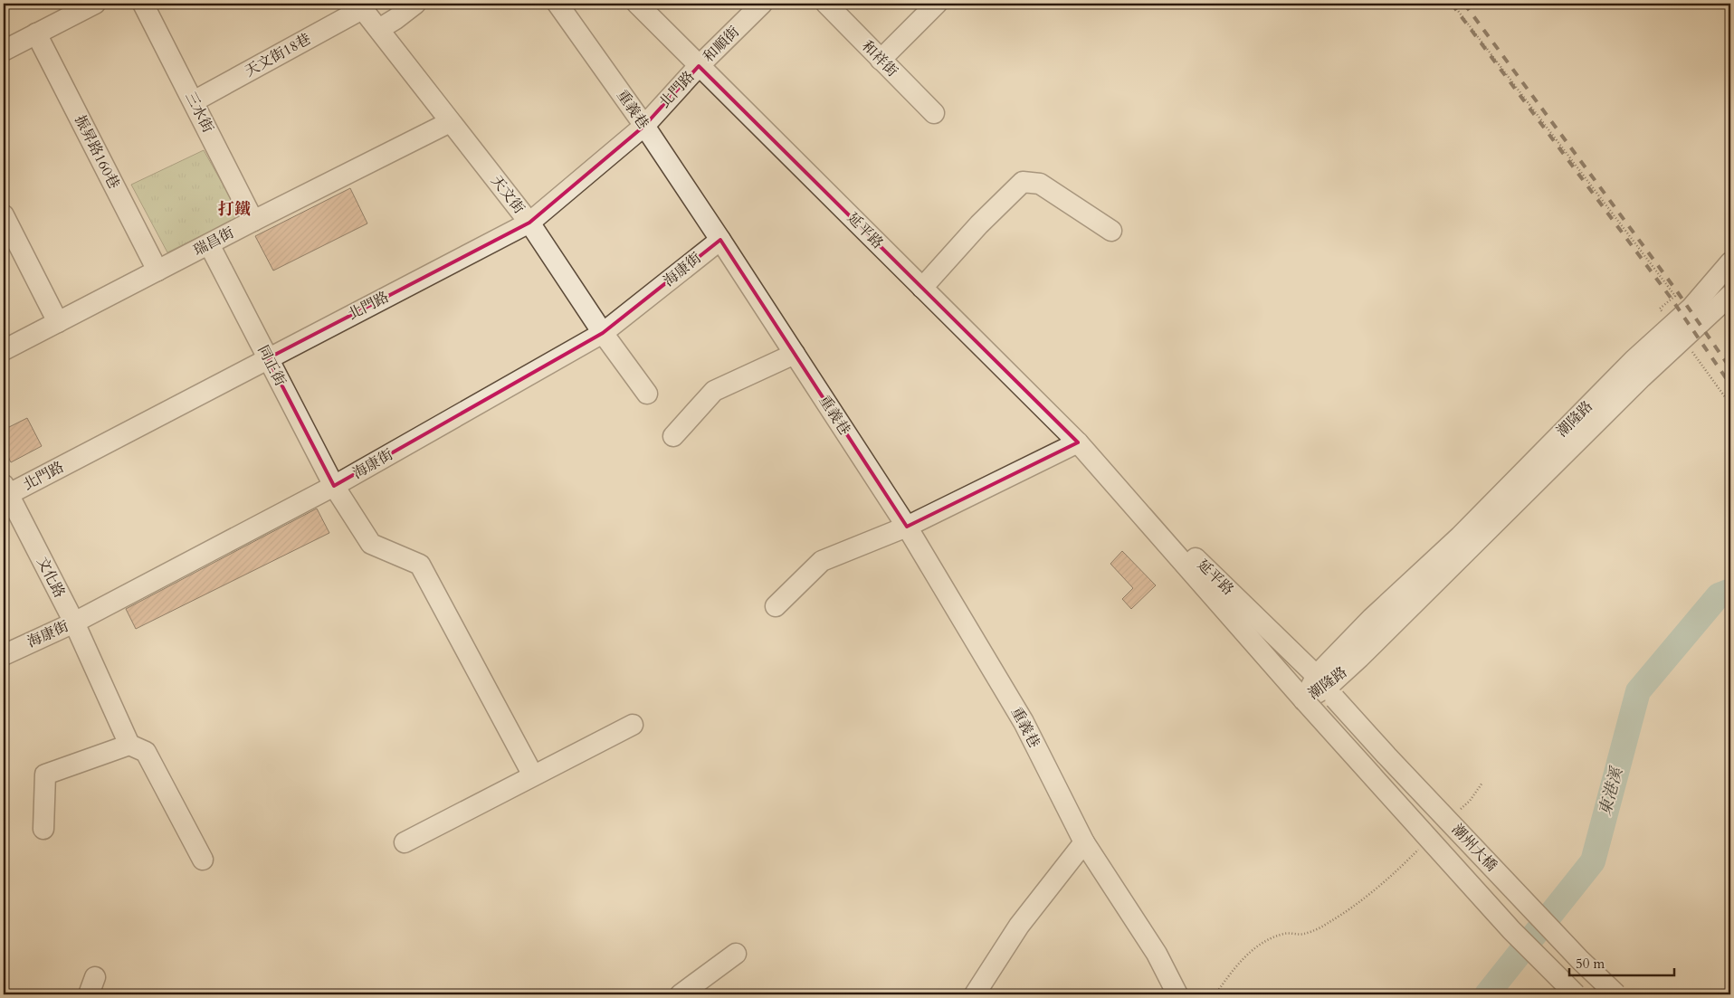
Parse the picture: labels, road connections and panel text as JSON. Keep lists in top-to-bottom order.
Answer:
{
  "streets": {
    "street": [
      "和順街",
      "天文街18巷",
      "和祥街",
      "北門路",
      "重義巷",
      "三水街",
      "振昇路160巷",
      "天文街",
      "延平路",
      "瑞昌街",
      "海康街",
      "同正街",
      "潮隆路",
      "文化路",
      "潮州大橋"
    ]
  },
  "crossings": [
    ["和順街", "北門路"],
    ["和順街", "延平路"],
    ["天文街18巷", "三水街"],
    ["天文街18巷", "天文街"],
    ["北門路", "重義巷"],
    ["北門路", "天文街"],
    ["北門路", "延平路"],
    ["北門路", "同正街"],
    ["北門路", "文化路"],
    ["重義巷", "海康街"],
    ["三水街", "瑞昌街"],
    ["振昇路160巷", "瑞昌街"],
    ["天文街", "瑞昌街"],
    ["天文街", "海康街"],
    ["延平路", "潮隆路"],
    ["延平路", "潮州大橋"],
    ["瑞昌街", "同正街"],
    ["海康街", "同正街"],
    ["海康街", "文化路"],
    ["潮隆路", "潮州大橋"]
  ],
  "districts": ["打鐵"],
  "water": ["東港溪"],
  "scale_bar": "50 m"
}
